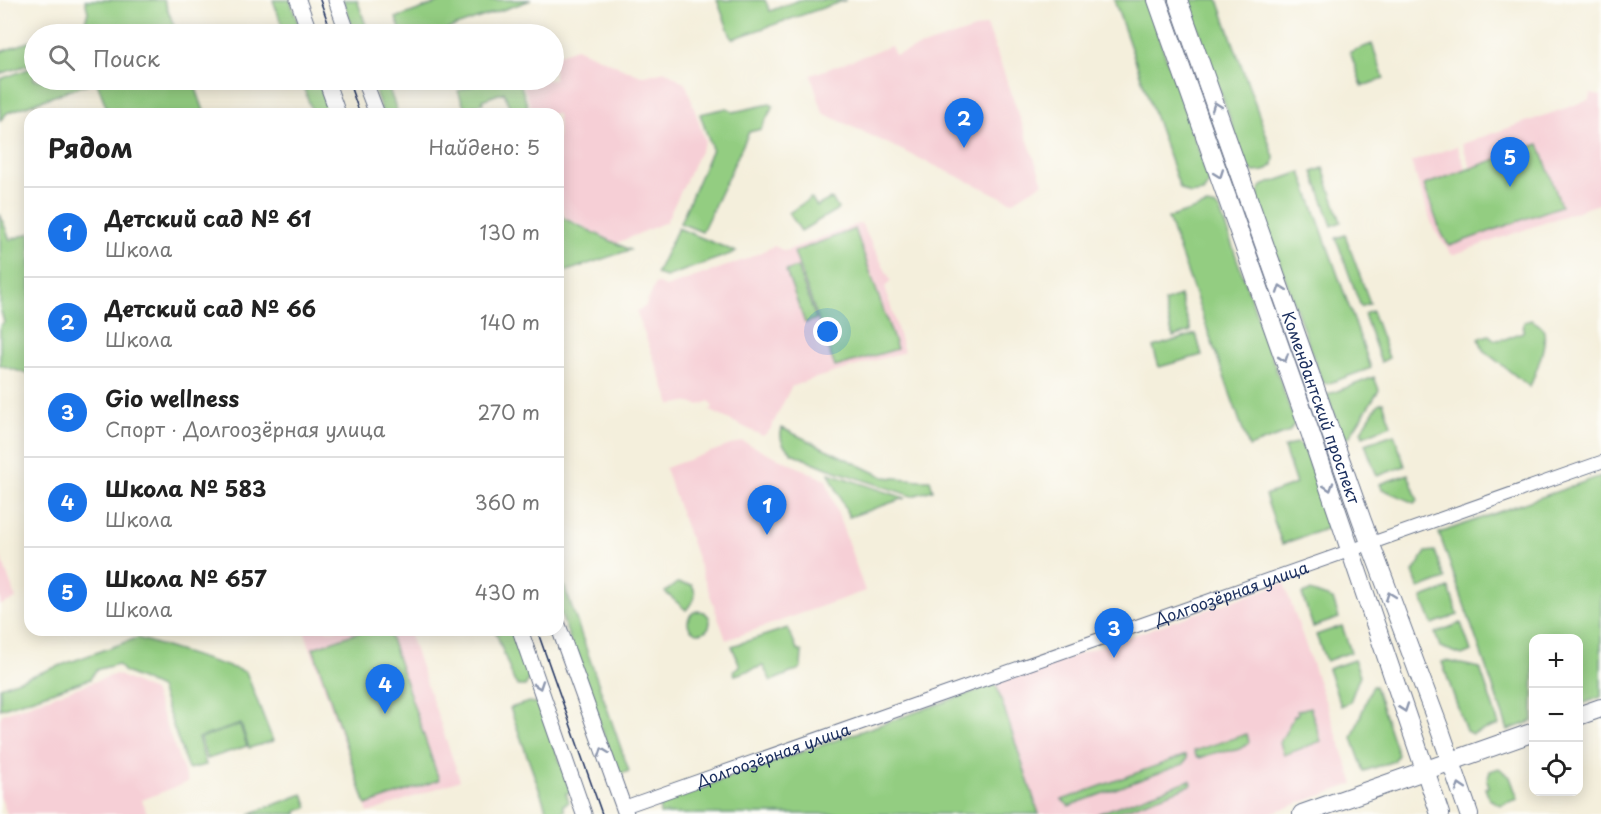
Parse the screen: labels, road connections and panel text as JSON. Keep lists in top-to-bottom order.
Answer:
{
  "streets": {
    "main road": ["Комендантский проспект"],
    "street": ["Долгоозёрная улица"]
  },
  "crossings": [
    ["Комендантский проспект", "Долгоозёрная улица"]
  ],
  "page": {
    "search": "Поиск",
    "pins": [
      "2",
      "5",
      "1",
      "3",
      "4"
    ],
    "heading": ["Рядом", "Найдено: 5"],
    "list": [
      {
        "mark": "1",
        "name": "Детский сад № 61",
        "note": "Школа",
        "value": "130 m"
      },
      {
        "mark": "2",
        "name": "Детский сад № 66",
        "note": "Школа",
        "value": "140 m"
      },
      {
        "mark": "3",
        "name": "Gio wellness",
        "note": "Спорт · Долгоозёрная улица",
        "value": "270 m"
      },
      {
        "mark": "4",
        "name": "Школа № 583",
        "note": "Школа",
        "value": "360 m"
      },
      {
        "mark": "5",
        "name": "Школа № 657",
        "note": "Школа",
        "value": "430 m"
      }
    ],
    "map_buttons": ["+", "−"]
  }
}
